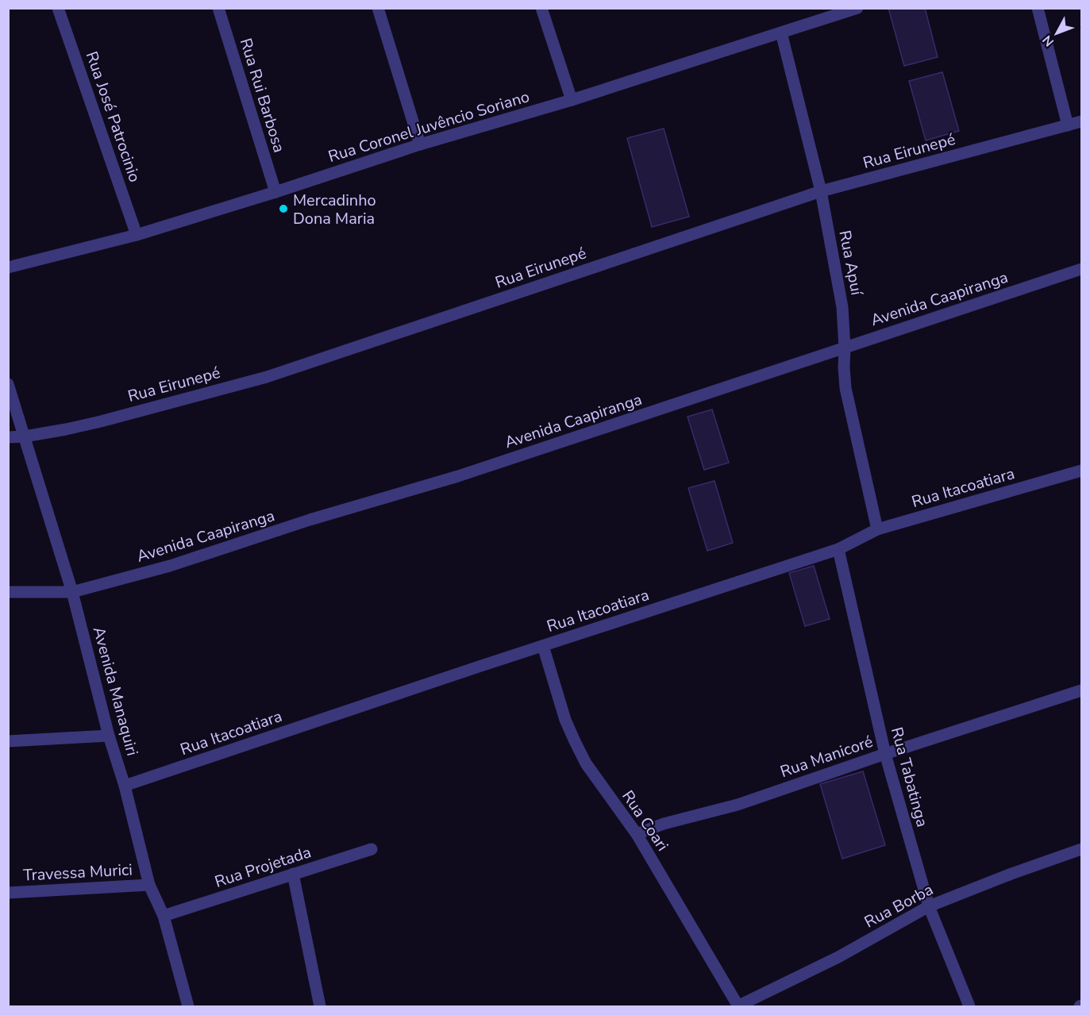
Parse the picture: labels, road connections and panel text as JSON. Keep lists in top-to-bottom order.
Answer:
{
  "streets": {
    "street": [
      "Rua Rui Barbosa",
      "Rua José Patrocinio",
      "Rua Coronel Juvêncio Soriano",
      "Rua Eirunepé",
      "Rua Apuí",
      "Avenida Caapiranga",
      "Rua Itacoatiara",
      "Avenida Manaquiri",
      "Rua Manicoré",
      "Rua Tabatinga",
      "Rua Coari",
      "Rua Projetada",
      "Travessa Murici",
      "Rua Borba"
    ]
  },
  "crossings": [
    ["Rua Rui Barbosa", "Rua Coronel Juvêncio Soriano"],
    ["Rua José Patrocinio", "Rua Coronel Juvêncio Soriano"],
    ["Rua Coronel Juvêncio Soriano", "Rua Apuí"],
    ["Rua Eirunepé", "Rua Apuí"],
    ["Rua Eirunepé", "Avenida Manaquiri"],
    ["Rua Apuí", "Avenida Caapiranga"],
    ["Rua Apuí", "Rua Itacoatiara"],
    ["Avenida Caapiranga", "Avenida Manaquiri"],
    ["Rua Itacoatiara", "Avenida Manaquiri"],
    ["Rua Itacoatiara", "Rua Tabatinga"],
    ["Rua Itacoatiara", "Rua Coari"],
    ["Avenida Manaquiri", "Rua Projetada"],
    ["Avenida Manaquiri", "Travessa Murici"],
    ["Rua Manicoré", "Rua Tabatinga"],
    ["Rua Manicoré", "Rua Coari"],
    ["Rua Tabatinga", "Rua Borba"],
    ["Rua Coari", "Rua Borba"]
  ],
  "places": ["Mercadinho Dona Maria"],
  "north": "bottom left"
}
